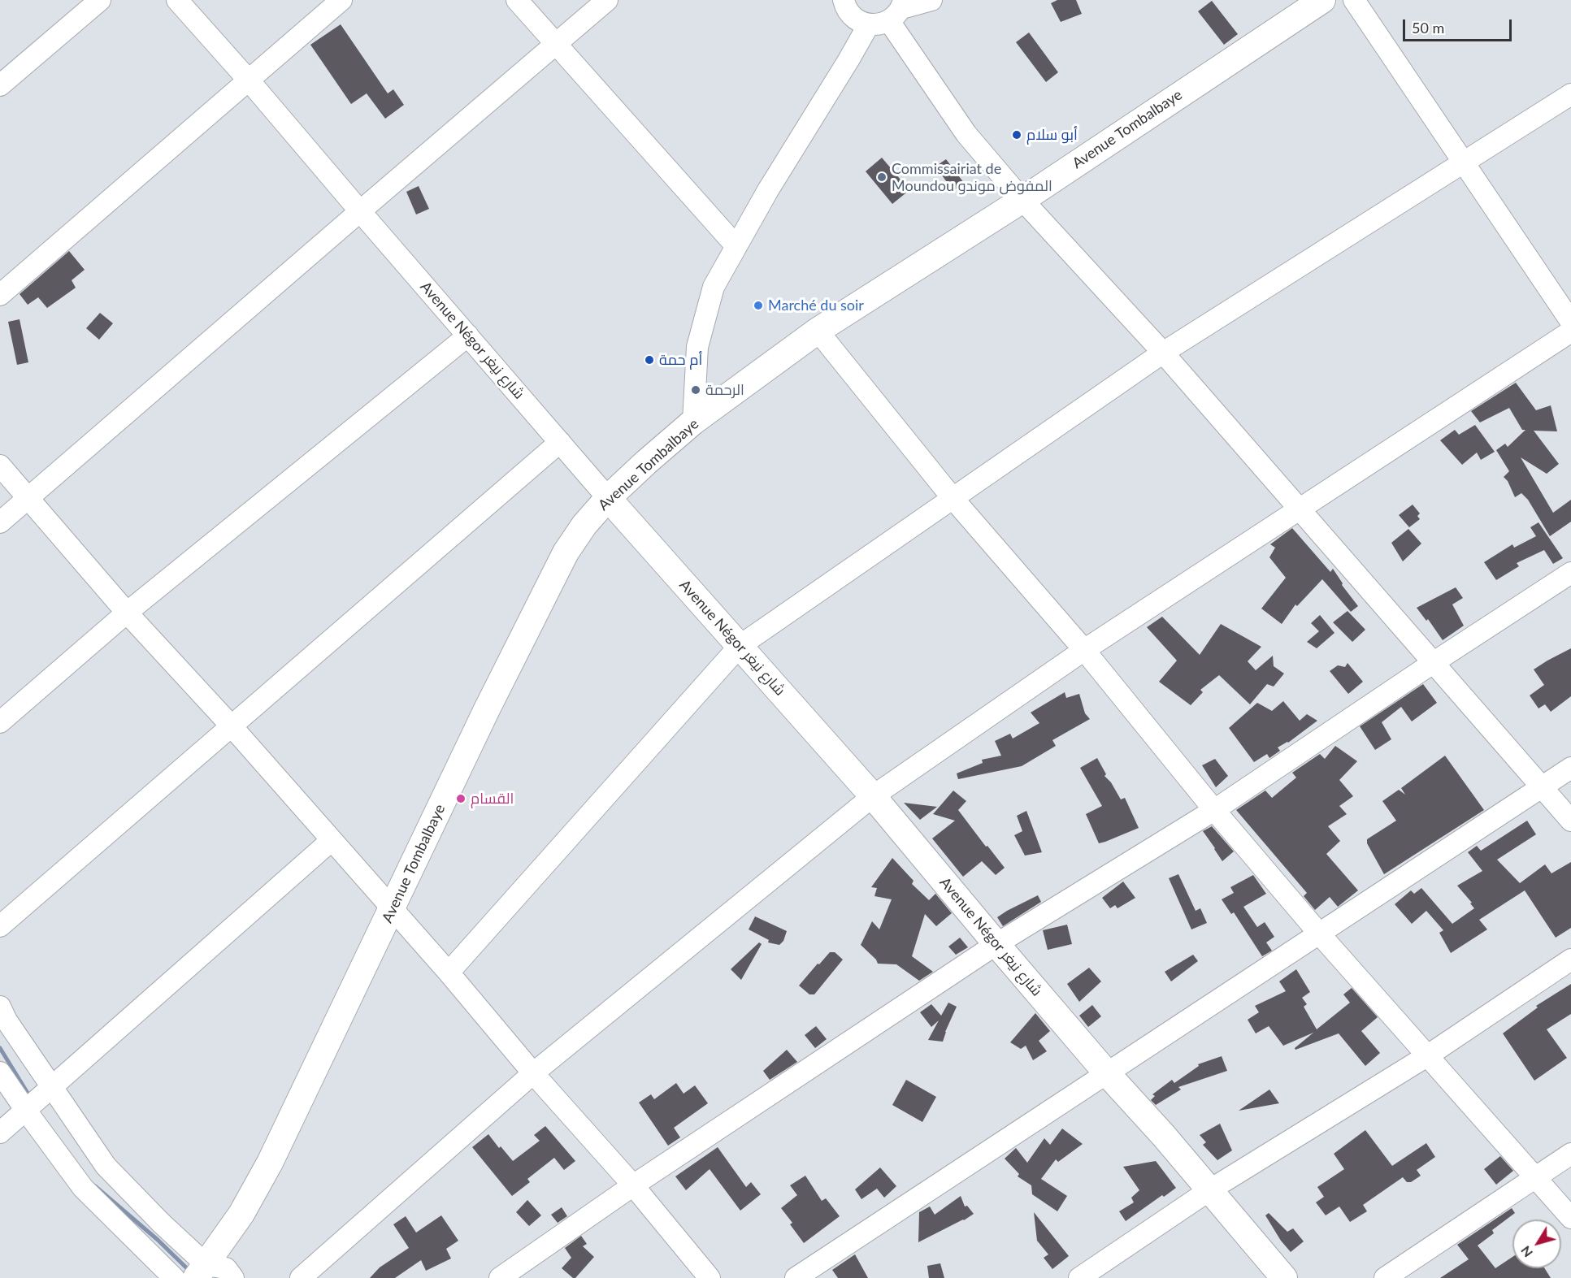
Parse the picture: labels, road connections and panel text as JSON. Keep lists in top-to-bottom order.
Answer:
{
  "streets": {
    "main road": ["Avenue Tombalbaye", "Avenue Négor شارع نيغر"]
  },
  "crossings": [
    ["Avenue Tombalbaye", "Avenue Négor شارع نيغر"]
  ],
  "places": [
    "أبو سلام",
    "Commissairiat de Moundou المفوض موندو",
    "Marché du soir",
    "أم حمة",
    "الرحمة",
    "القسام"
  ],
  "scale_bar": "50 m",
  "north": "bottom left"
}
